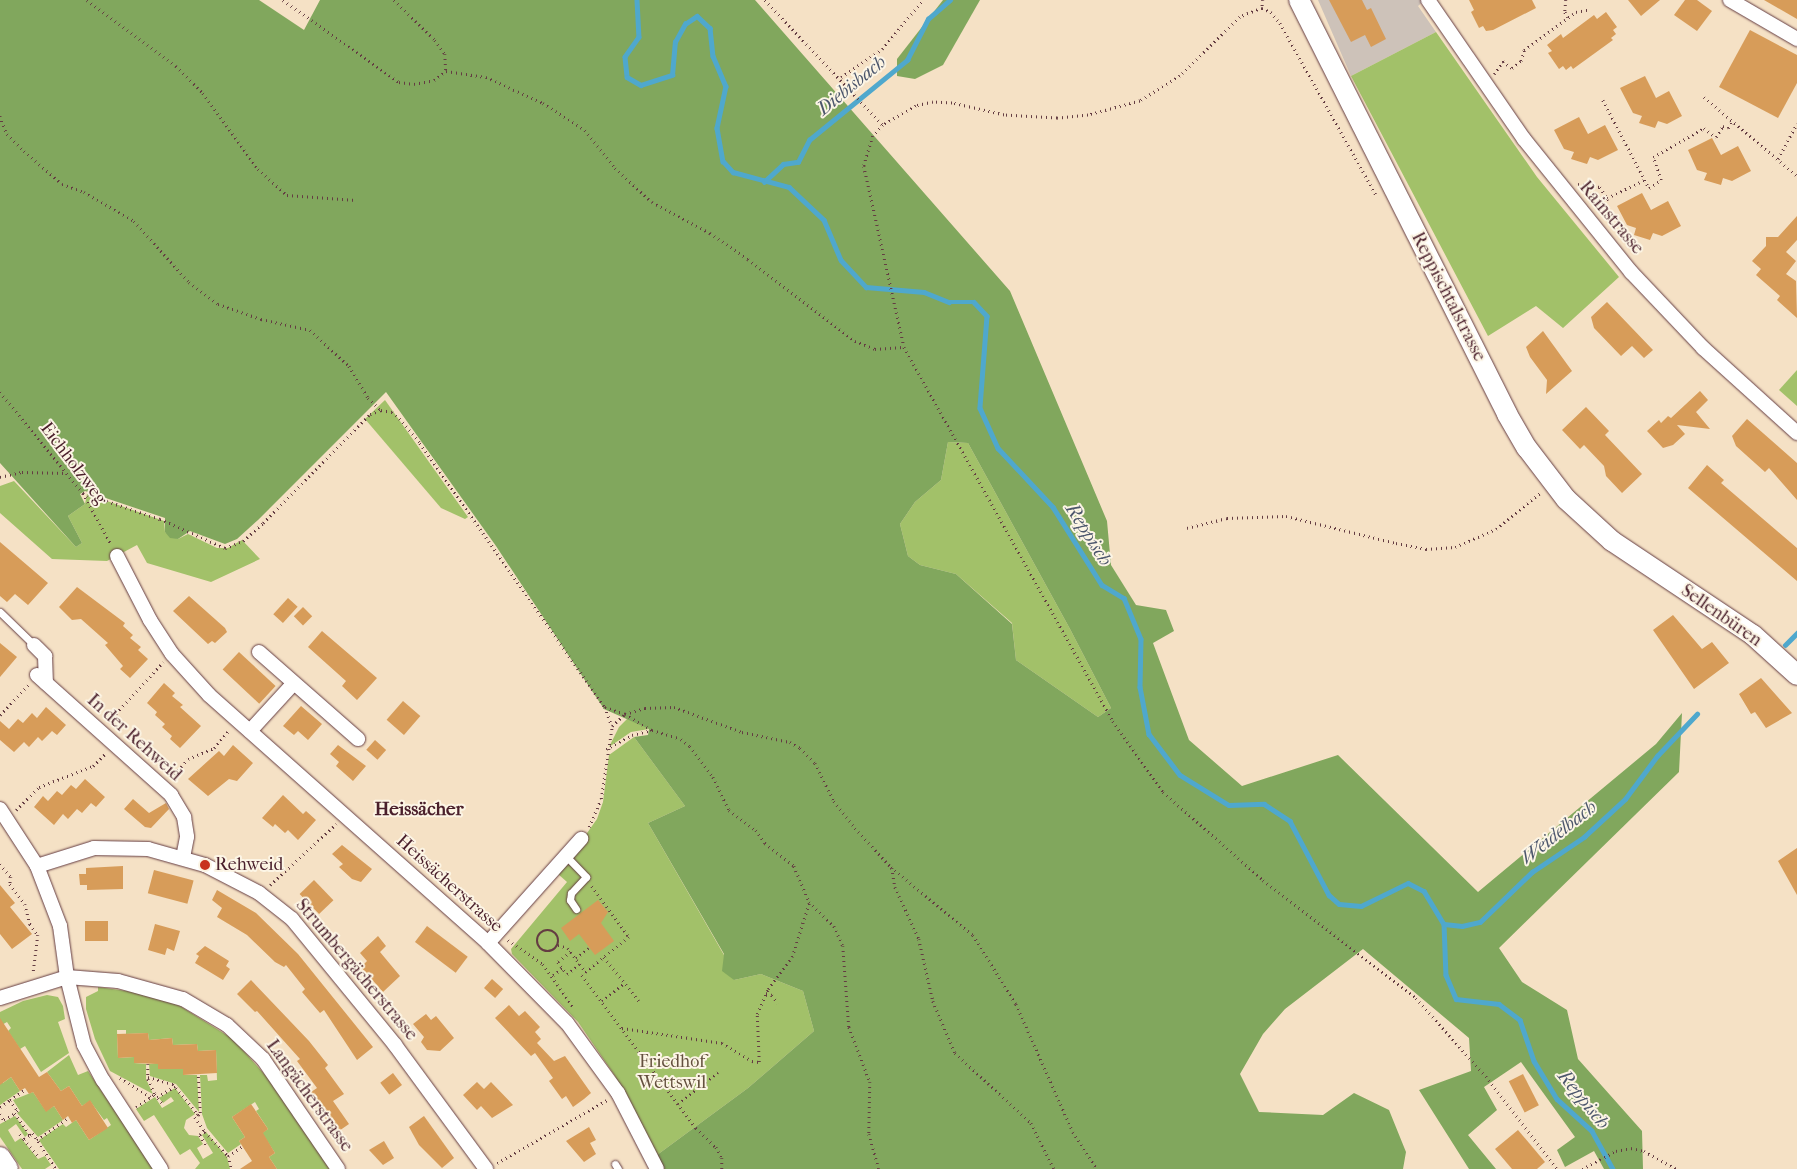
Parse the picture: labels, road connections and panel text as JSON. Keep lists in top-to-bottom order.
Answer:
{
  "streets": {
    "main road": ["Reppischtalstrasse", "Sellenbüren"],
    "street": [
      "Rainstrasse",
      "In der Rehweid",
      "Heissächerstrasse",
      "Strumbergächerstrasse",
      "Langächerstrasse"
    ],
    "path": ["Eichholzweg"]
  },
  "crossings": [
    ["Reppischtalstrasse", "Sellenbüren"],
    ["Eichholzweg", "Heissächerstrasse"],
    ["In der Rehweid", "Strumbergächerstrasse"]
  ],
  "districts": ["Heissächer"],
  "water": ["Diebisbach", "Reppisch", "Weidelbach"],
  "parks": ["Friedhof Wettswil"],
  "places": ["Rehweid"]
}
